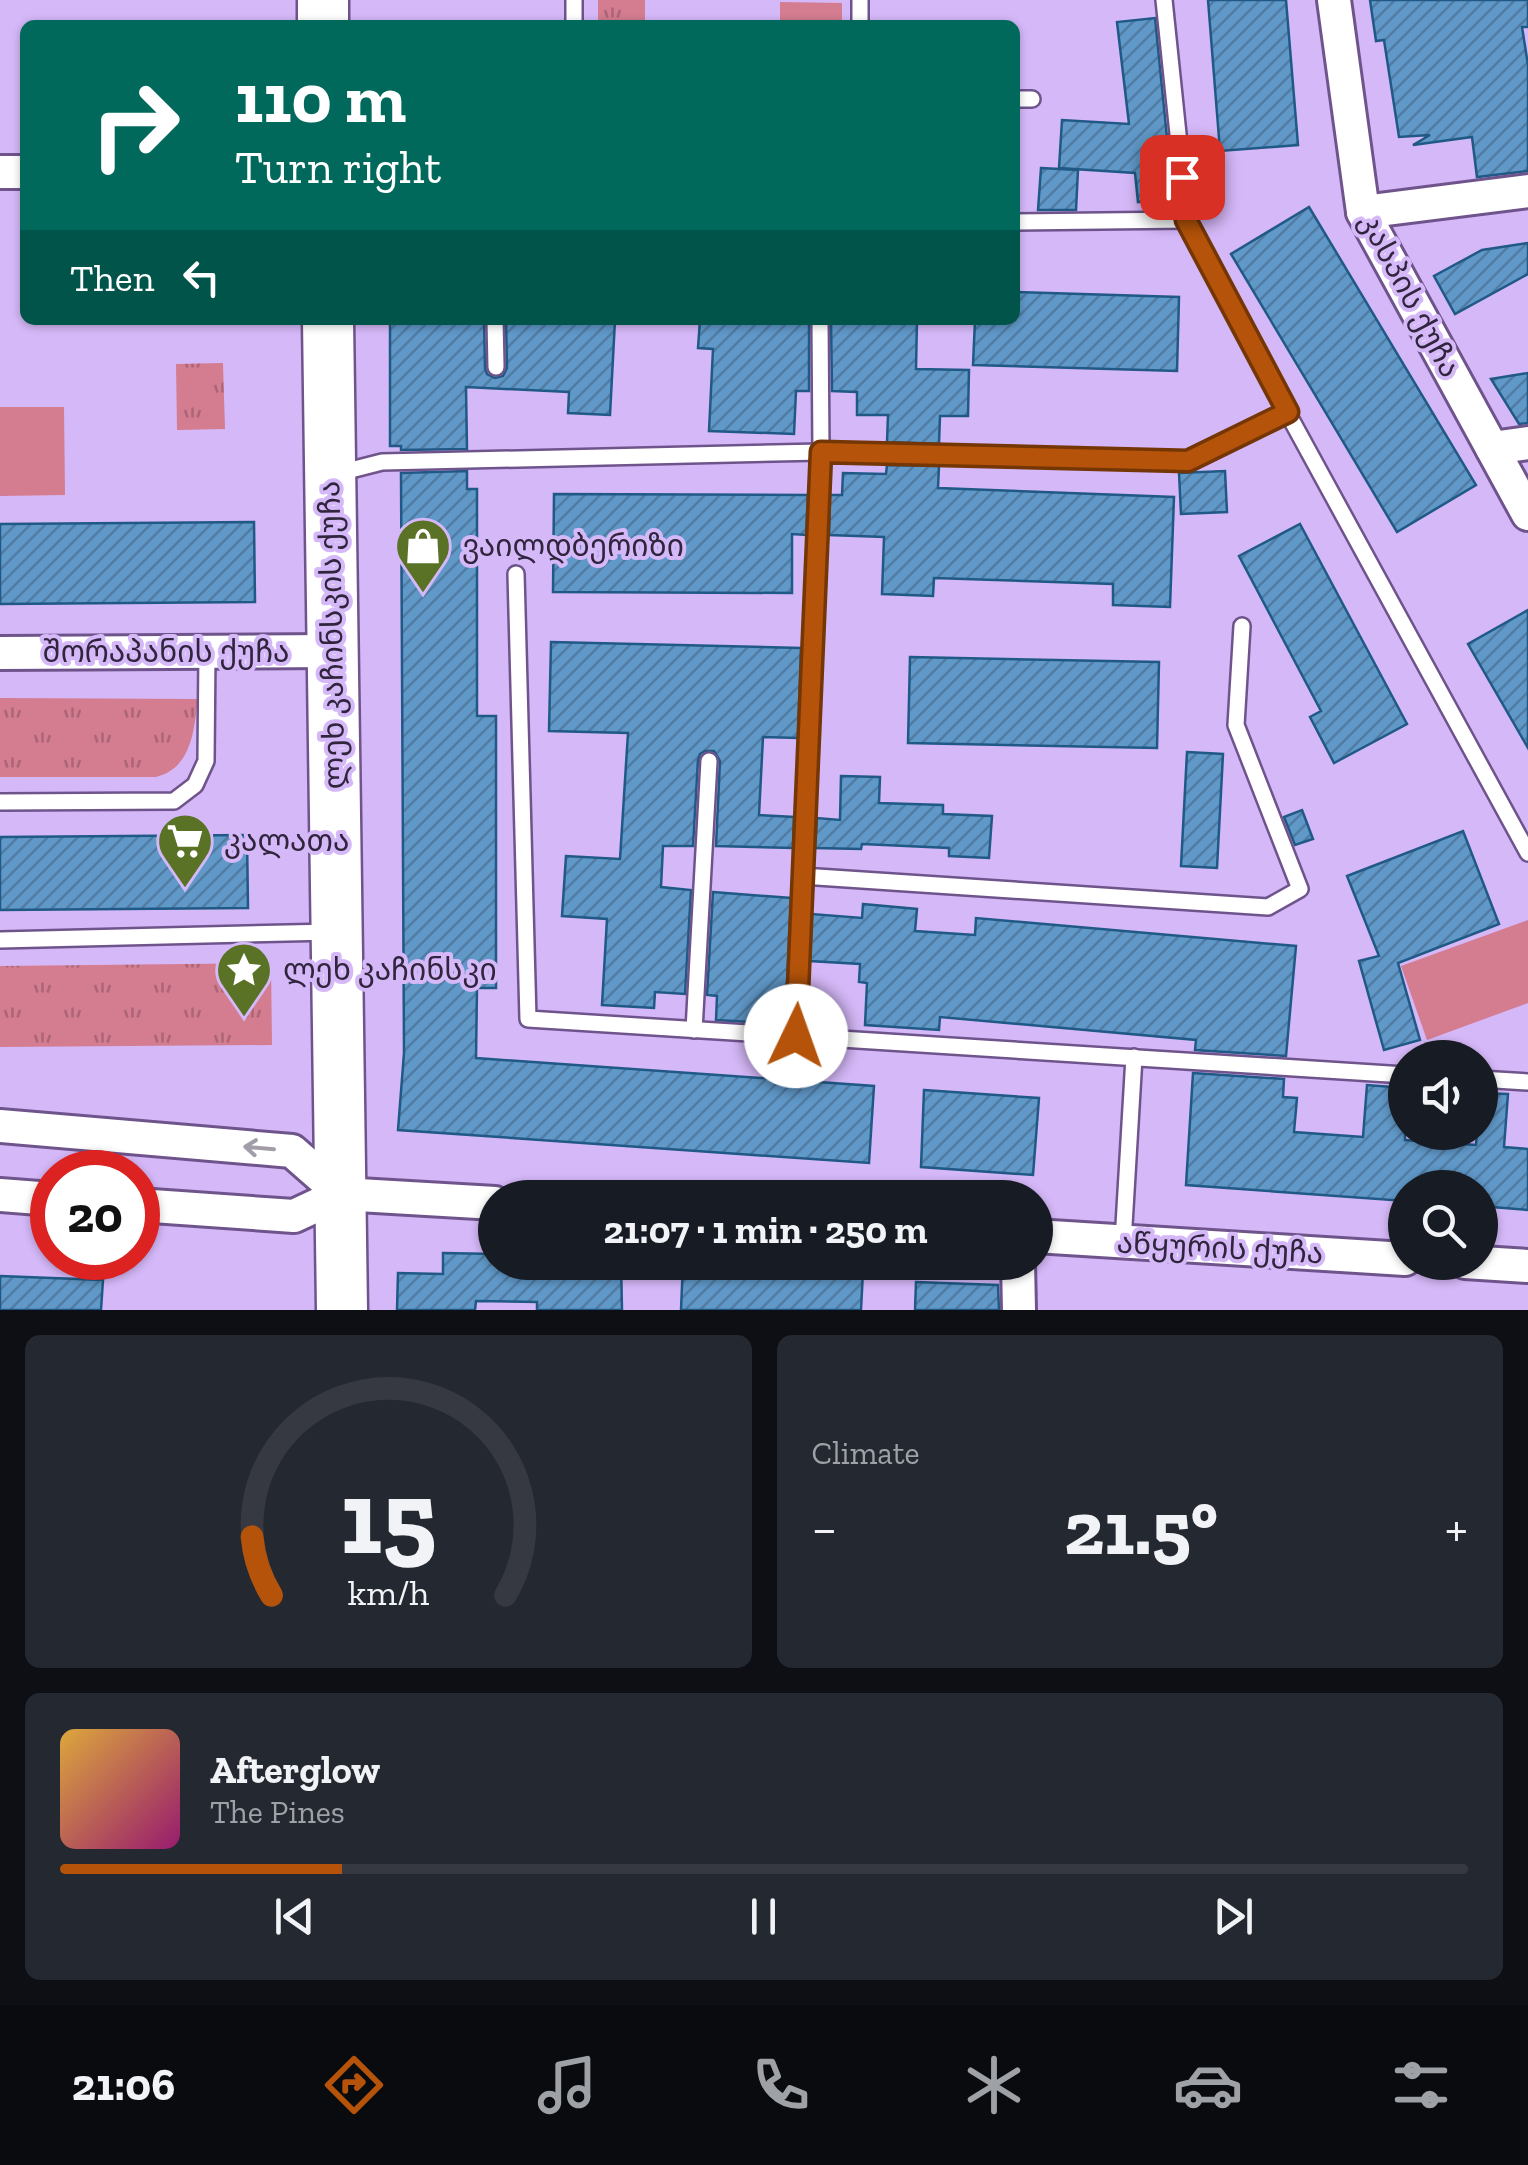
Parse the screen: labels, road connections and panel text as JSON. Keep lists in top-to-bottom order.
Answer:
{
  "streets": {
    "main road": ["ლეხ კაჩინსკის ქუჩა"],
    "street": ["კასპის ქუჩა", "შორაპანის ქუჩა", "აწყურის ქუჩა"]
  },
  "crossings": [
    ["ლეხ კაჩინსკის ქუჩა", "შორაპანის ქუჩა"]
  ],
  "places": {
    "shop": ["ვაილდბერიზი"],
    "supermarket": ["კალათა"],
    "place": ["ლეხ კაჩინსკი"]
  },
  "page": {
    "turn": ["110 m", "Turn right"],
    "then": "Then",
    "limit": "20",
    "trip": "21:07 · 1 min · 250 m",
    "tile": "Climate",
    "heat": ["−", "21.5°", "+"],
    "song": ["Afterglow", "The Pines"],
    "tabs": "21:06",
    "gauge": ["15", "km/h"]
  }
}
